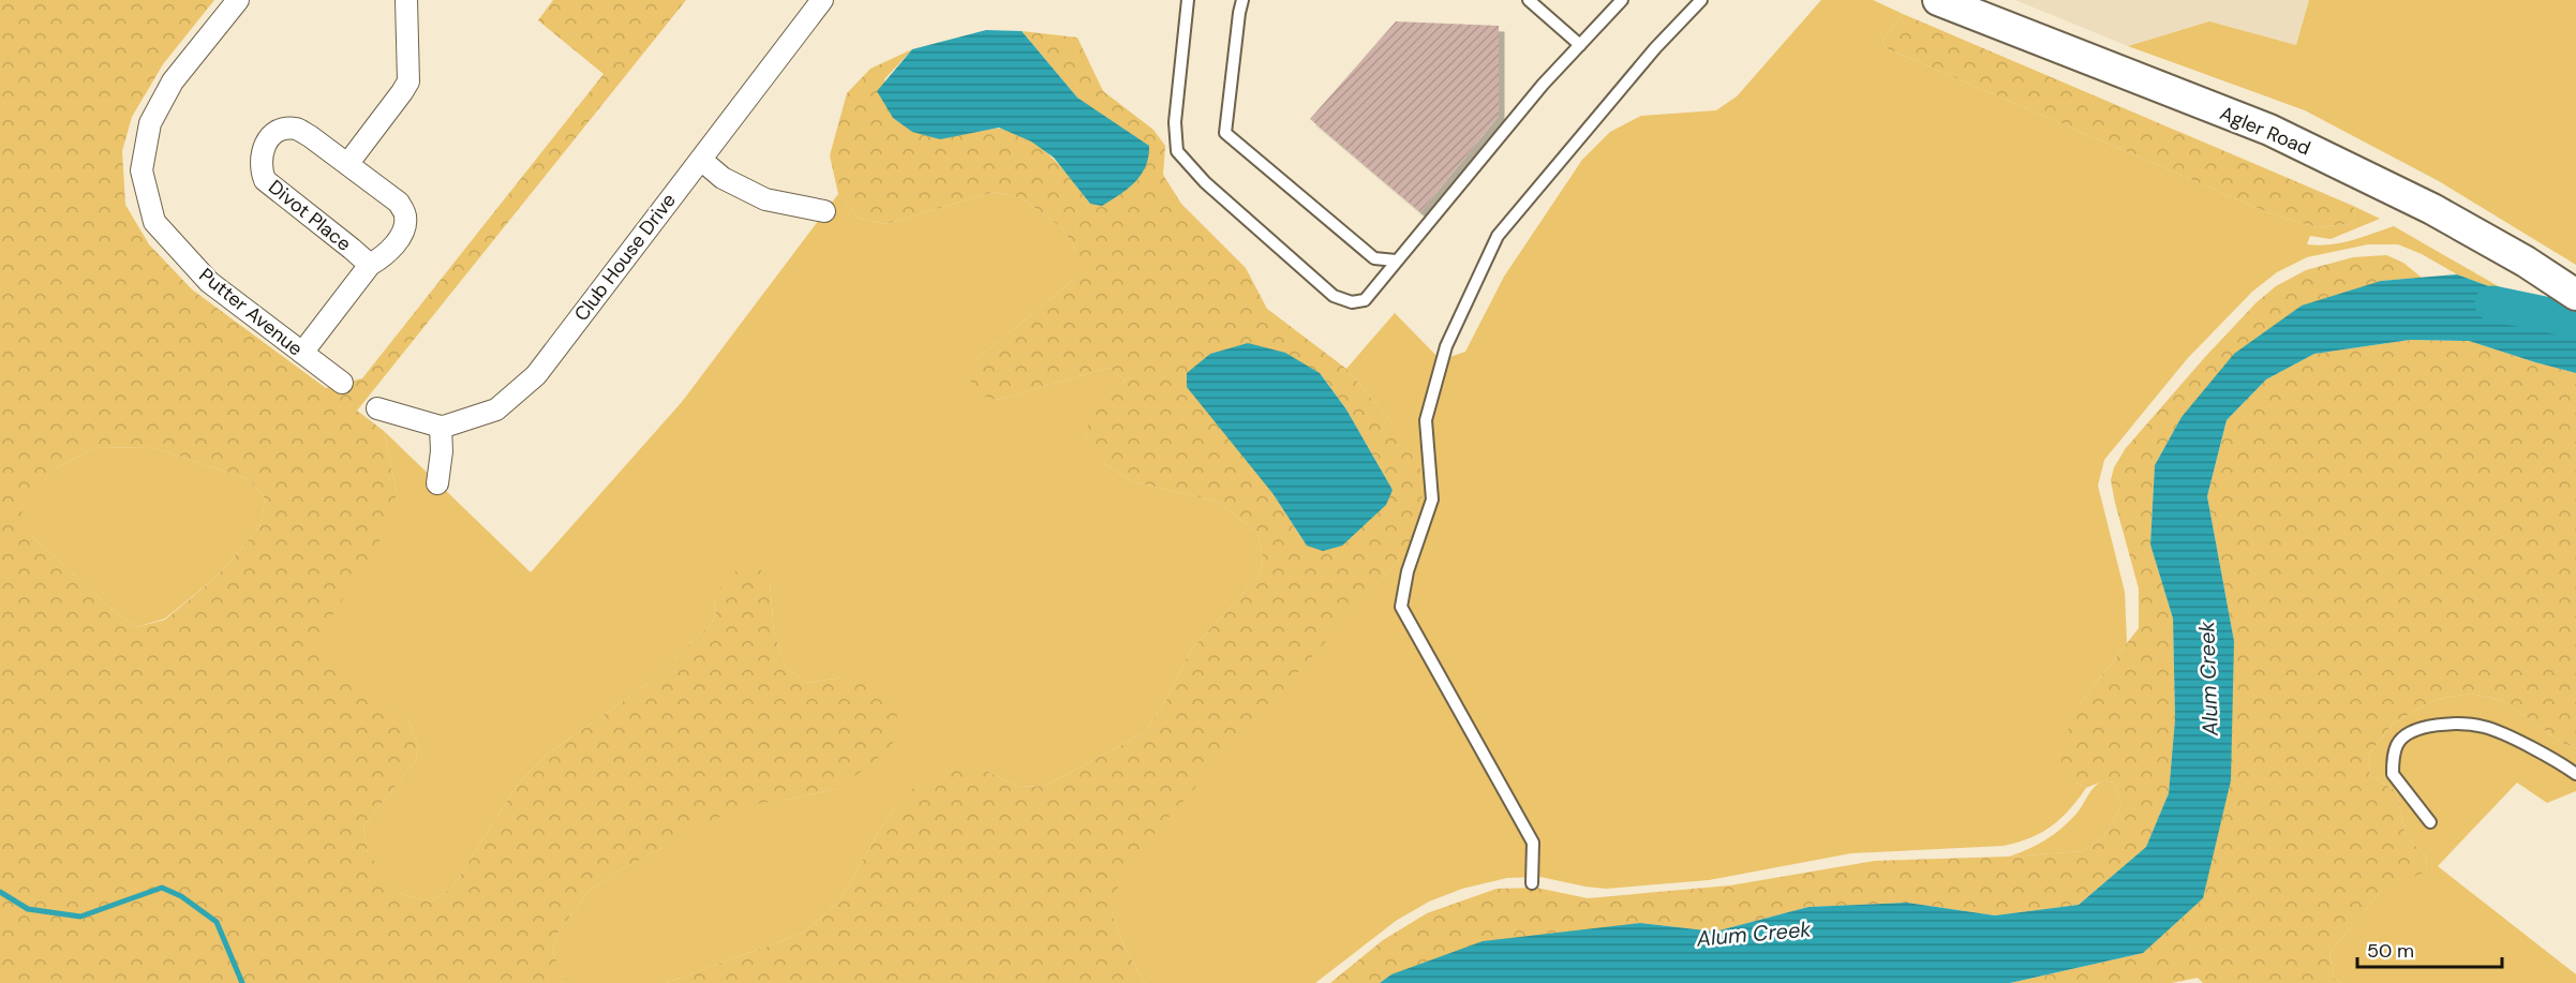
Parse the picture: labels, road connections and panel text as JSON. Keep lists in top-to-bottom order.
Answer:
{
  "streets": {
    "main road": ["Agler Road"],
    "street": ["Divot Place", "Club House Drive", "Putter Avenue"]
  },
  "crossings": [
    ["Divot Place", "Putter Avenue"]
  ],
  "water": ["Alum Creek"],
  "scale_bar": "50 m"
}
